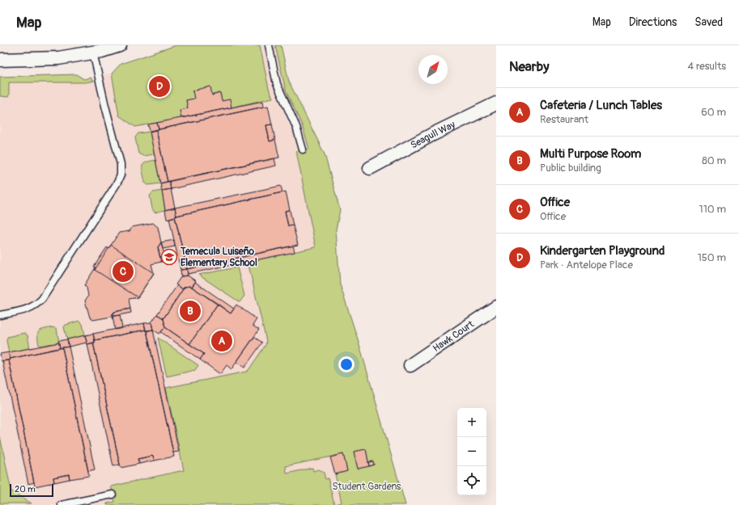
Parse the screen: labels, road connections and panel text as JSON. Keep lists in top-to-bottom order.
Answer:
{
  "streets": {
    "street": ["Seagull Way", "Hawk Court"]
  },
  "parks": ["Student Gardens"],
  "places": {
    "school or university": ["Temecula Luiseño Elementary School"]
  },
  "scale_bar": "20 m",
  "north": "top right",
  "page": {
    "header": "Map",
    "nav": ["Map", "Directions", "Saved"],
    "heading": ["Nearby", "4 results"],
    "pins": [
      "D",
      "C",
      "B",
      "A"
    ],
    "list": [
      {
        "mark": "A",
        "name": "Cafeteria / Lunch Tables",
        "note": "Restaurant",
        "value": "60 m"
      },
      {
        "mark": "B",
        "name": "Multi Purpose Room",
        "note": "Public building",
        "value": "80 m"
      },
      {
        "mark": "C",
        "name": "Office",
        "note": "Office",
        "value": "110 m"
      },
      {
        "mark": "D",
        "name": "Kindergarten Playground",
        "note": "Park · Antelope Place",
        "value": "150 m"
      }
    ],
    "map_buttons": ["+", "−"],
    "scale": "20 m"
  }
}
